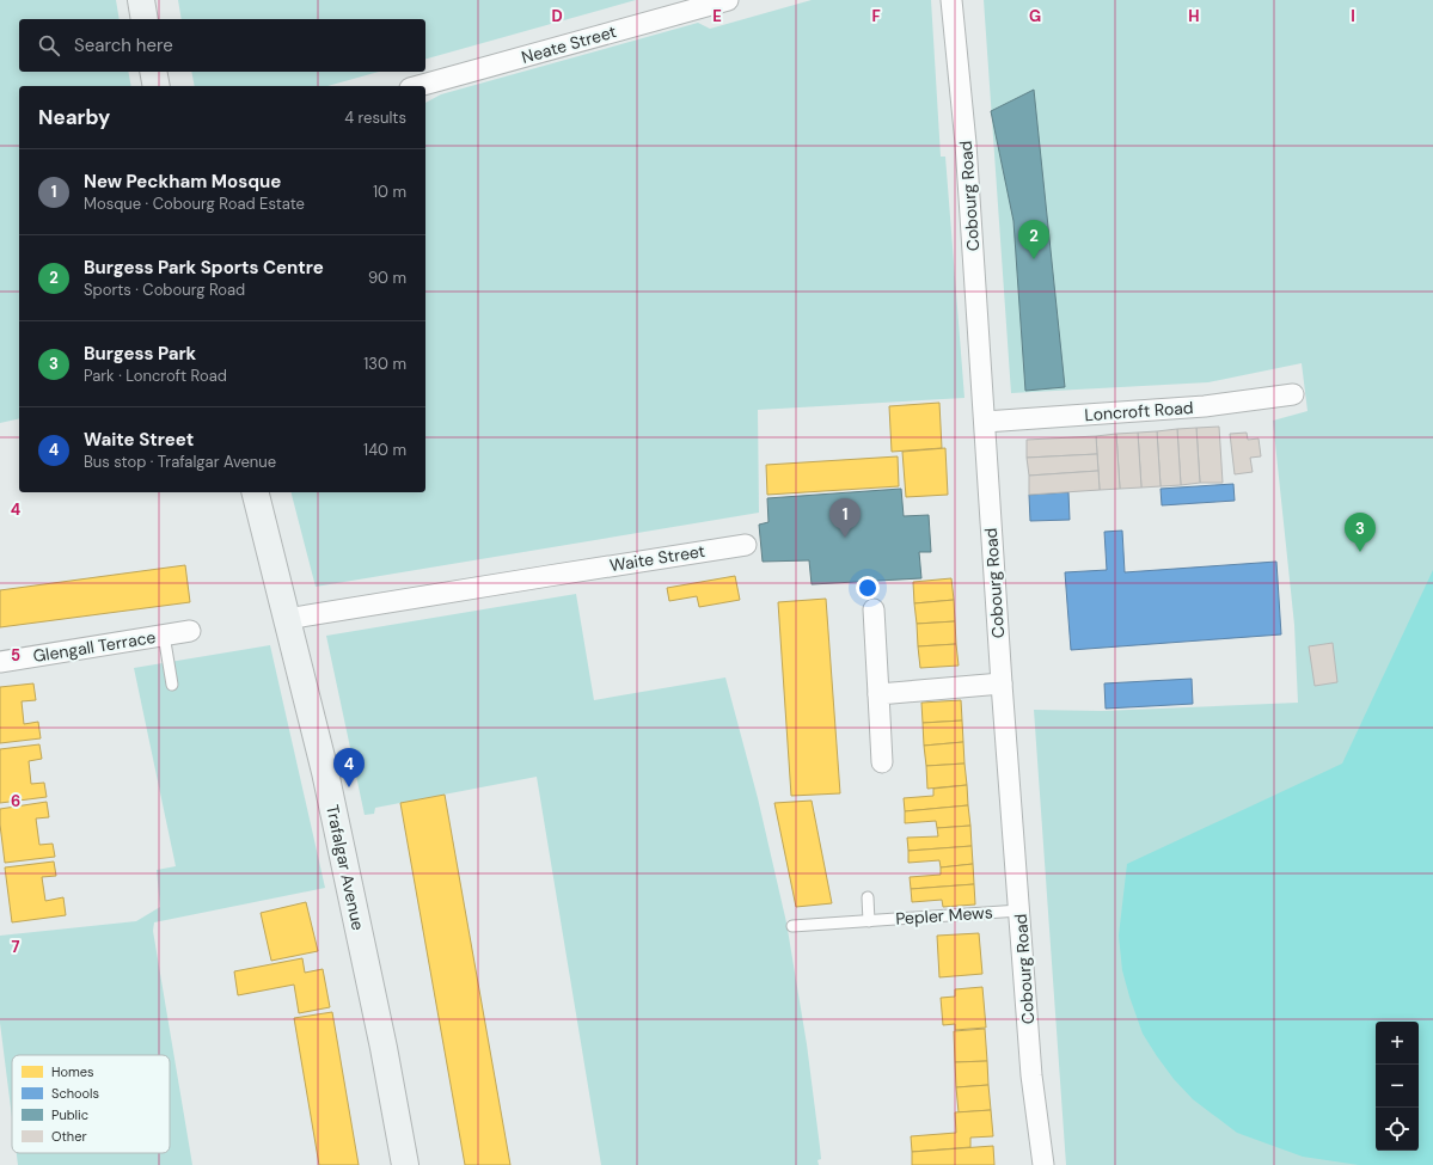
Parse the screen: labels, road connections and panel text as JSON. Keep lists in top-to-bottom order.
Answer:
{
  "streets": {
    "main road": ["Trafalgar Avenue"],
    "street": [
      "Neate Street",
      "Cobourg Road",
      "Loncroft Road",
      "Waite Street",
      "Glengall Terrace"
    ],
    "lane": ["Pepler Mews"]
  },
  "crossings": [
    ["Cobourg Road", "Loncroft Road"],
    ["Cobourg Road", "Pepler Mews"],
    ["Waite Street", "Trafalgar Avenue"]
  ],
  "legend": [
    "Homes",
    "Schools",
    "Public",
    "Other"
  ],
  "page": {
    "search": "Search here",
    "heading": ["Nearby", "4 results"],
    "list": [
      {
        "mark": "1",
        "name": "New Peckham Mosque",
        "note": "Mosque · Cobourg Road Estate",
        "value": "10 m"
      },
      {
        "mark": "2",
        "name": "Burgess Park Sports Centre",
        "note": "Sports · Cobourg Road",
        "value": "90 m"
      },
      {
        "mark": "3",
        "name": "Burgess Park",
        "note": "Park · Loncroft Road",
        "value": "130 m"
      },
      {
        "mark": "4",
        "name": "Waite Street",
        "note": "Bus stop · Trafalgar Avenue",
        "value": "140 m"
      }
    ],
    "pins": [
      "2",
      "1",
      "3",
      "4"
    ],
    "map_buttons": ["+", "−"]
  },
  "grid": {
    "columns": [
      "D",
      "E",
      "F",
      "G",
      "H",
      "I"
    ],
    "rows": [
      "4",
      "5",
      "6",
      "7"
    ]
  }
}
